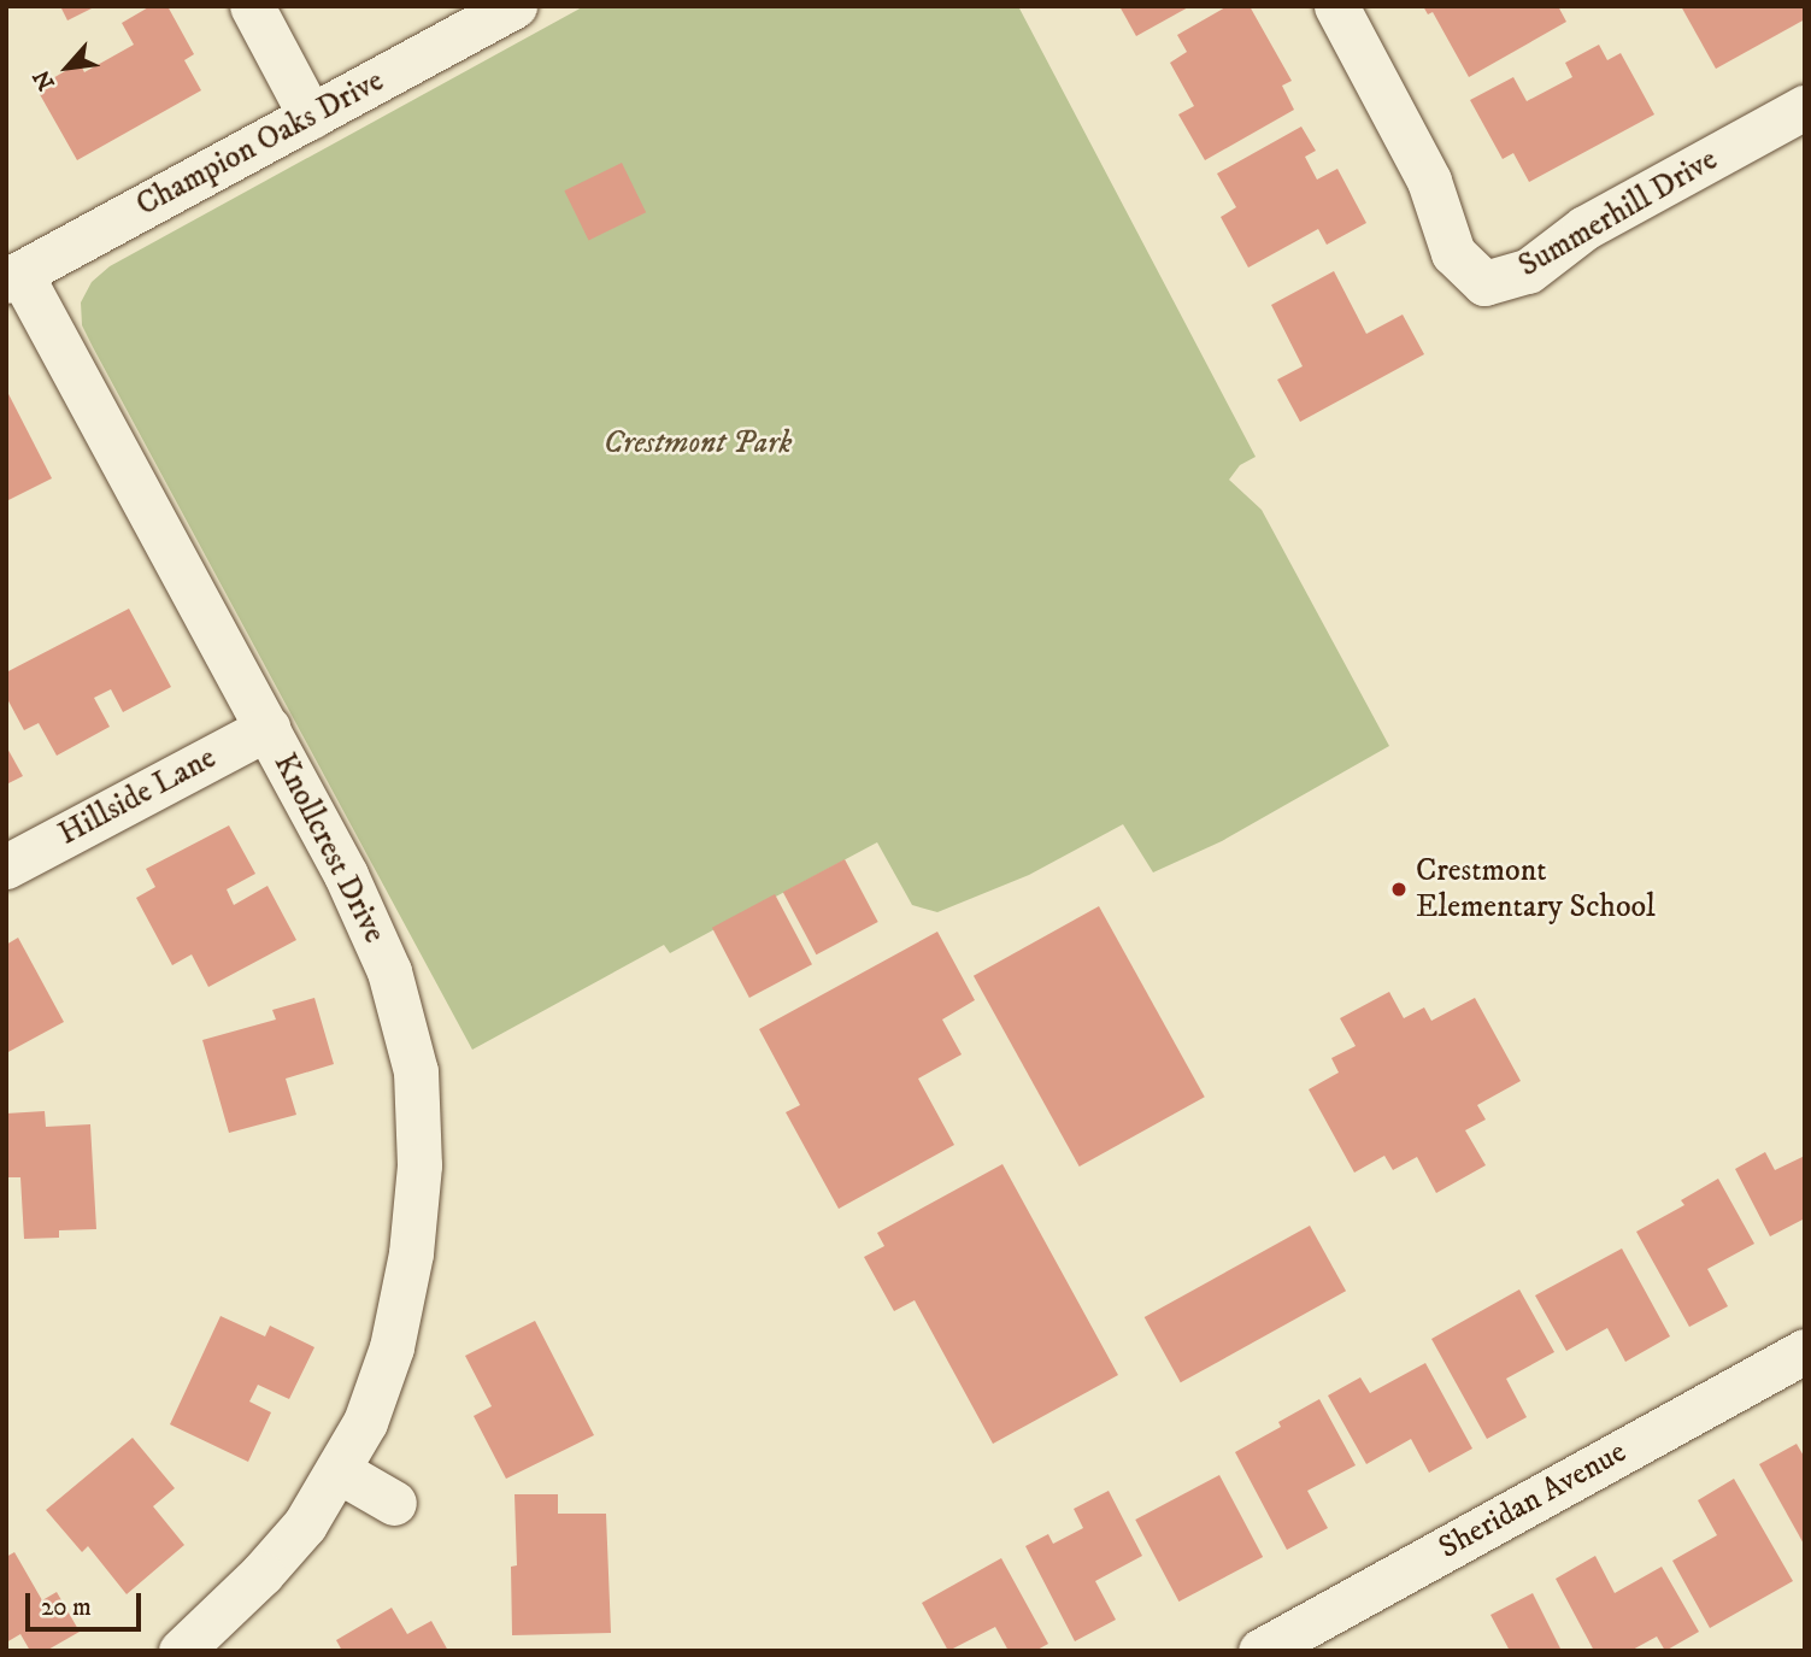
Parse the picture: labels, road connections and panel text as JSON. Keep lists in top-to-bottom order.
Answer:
{
  "streets": {
    "street": [
      "Champion Oaks Drive",
      "Summerhill Drive",
      "Hillside Lane",
      "Knollcrest Drive",
      "Sheridan Avenue"
    ]
  },
  "crossings": [
    ["Champion Oaks Drive", "Knollcrest Drive"],
    ["Hillside Lane", "Knollcrest Drive"]
  ],
  "parks": ["Crestmont Park"],
  "places": ["Crestmont Elementary School"],
  "scale_bar": "20 m",
  "north": "bottom left"
}
